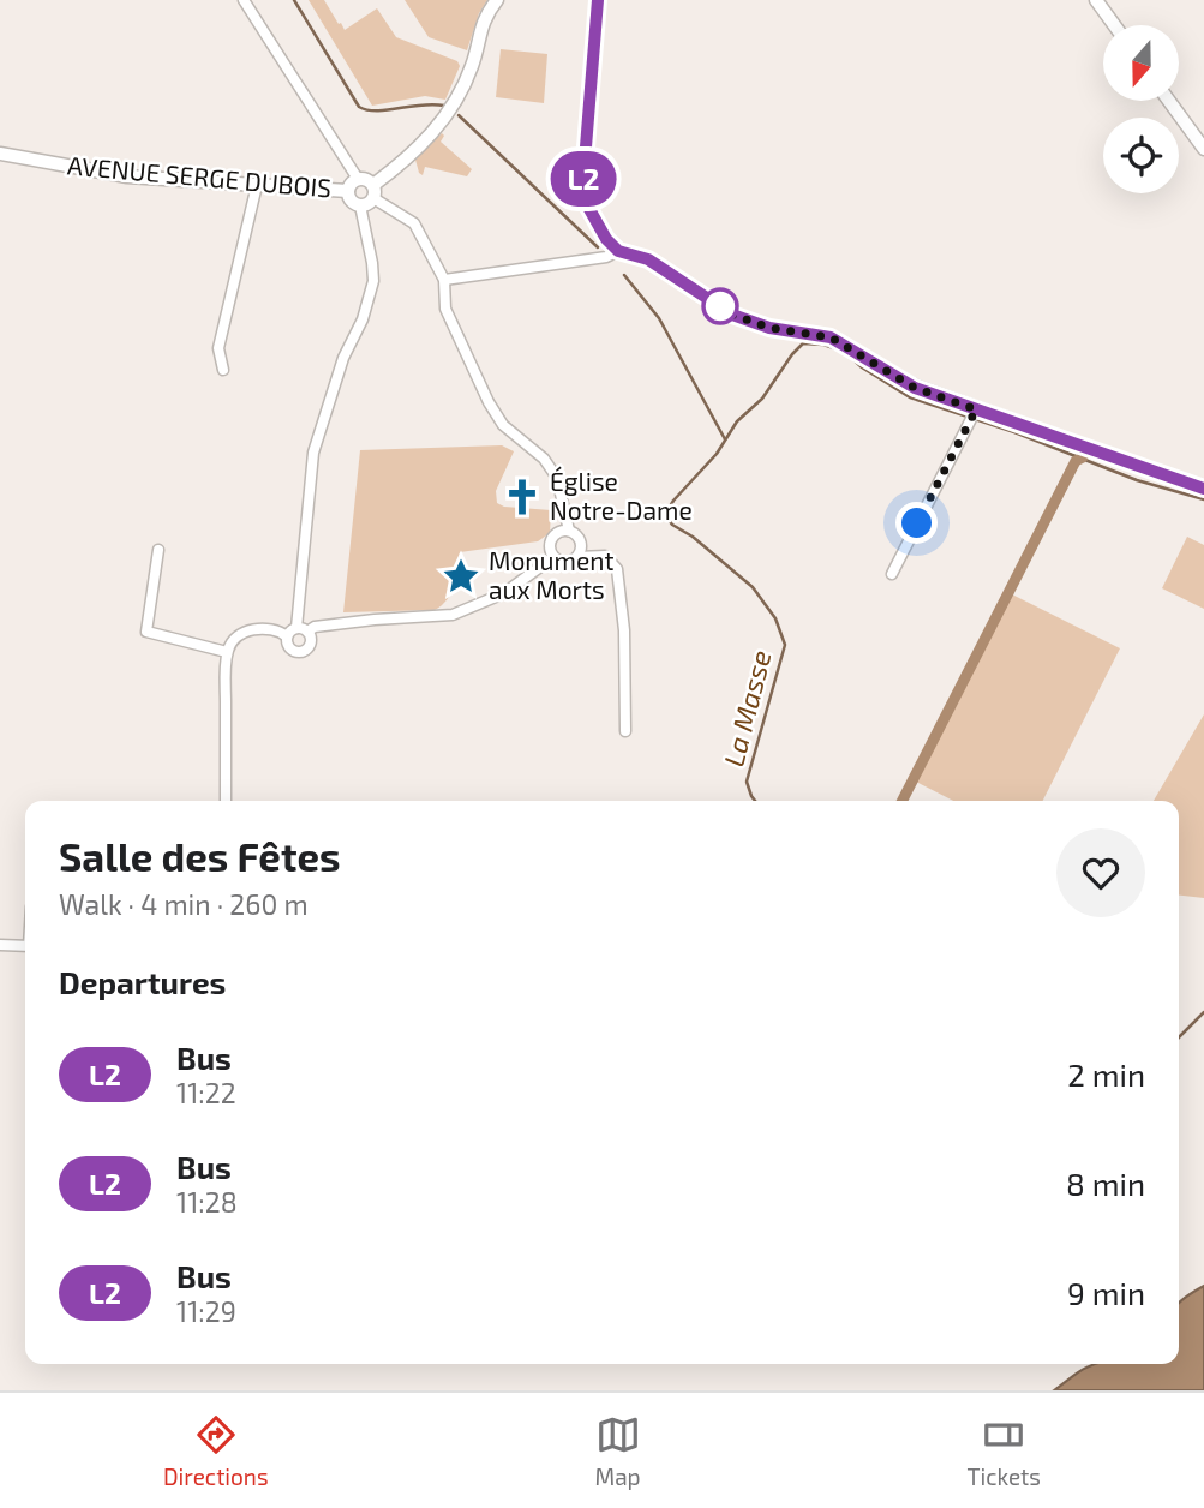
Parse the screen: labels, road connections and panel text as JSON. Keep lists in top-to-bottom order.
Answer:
{
  "streets": {
    "street": ["AVENUE SERGE DUBOIS"]
  },
  "water": ["La Masse"],
  "places": {
    "church": ["Église Notre-Dame"],
    "place": ["Monument aux Morts"]
  },
  "lines": ["bus line L2"],
  "north": "bottom",
  "page": {
    "on_map": "L2",
    "heading": [
      ["Salle des Fêtes", "Walk · 4 min · 260 m"],
      "Departures"
    ],
    "list": [
      {
        "mark": "L2",
        "name": "Bus",
        "note": "11:22",
        "value": "2 min"
      },
      {
        "mark": "L2",
        "name": "Bus",
        "note": "11:28",
        "value": "8 min"
      },
      {
        "mark": "L2",
        "name": "Bus",
        "note": "11:29",
        "value": "9 min"
      }
    ],
    "tabs": ["Directions", "Map", "Tickets"]
  }
}
